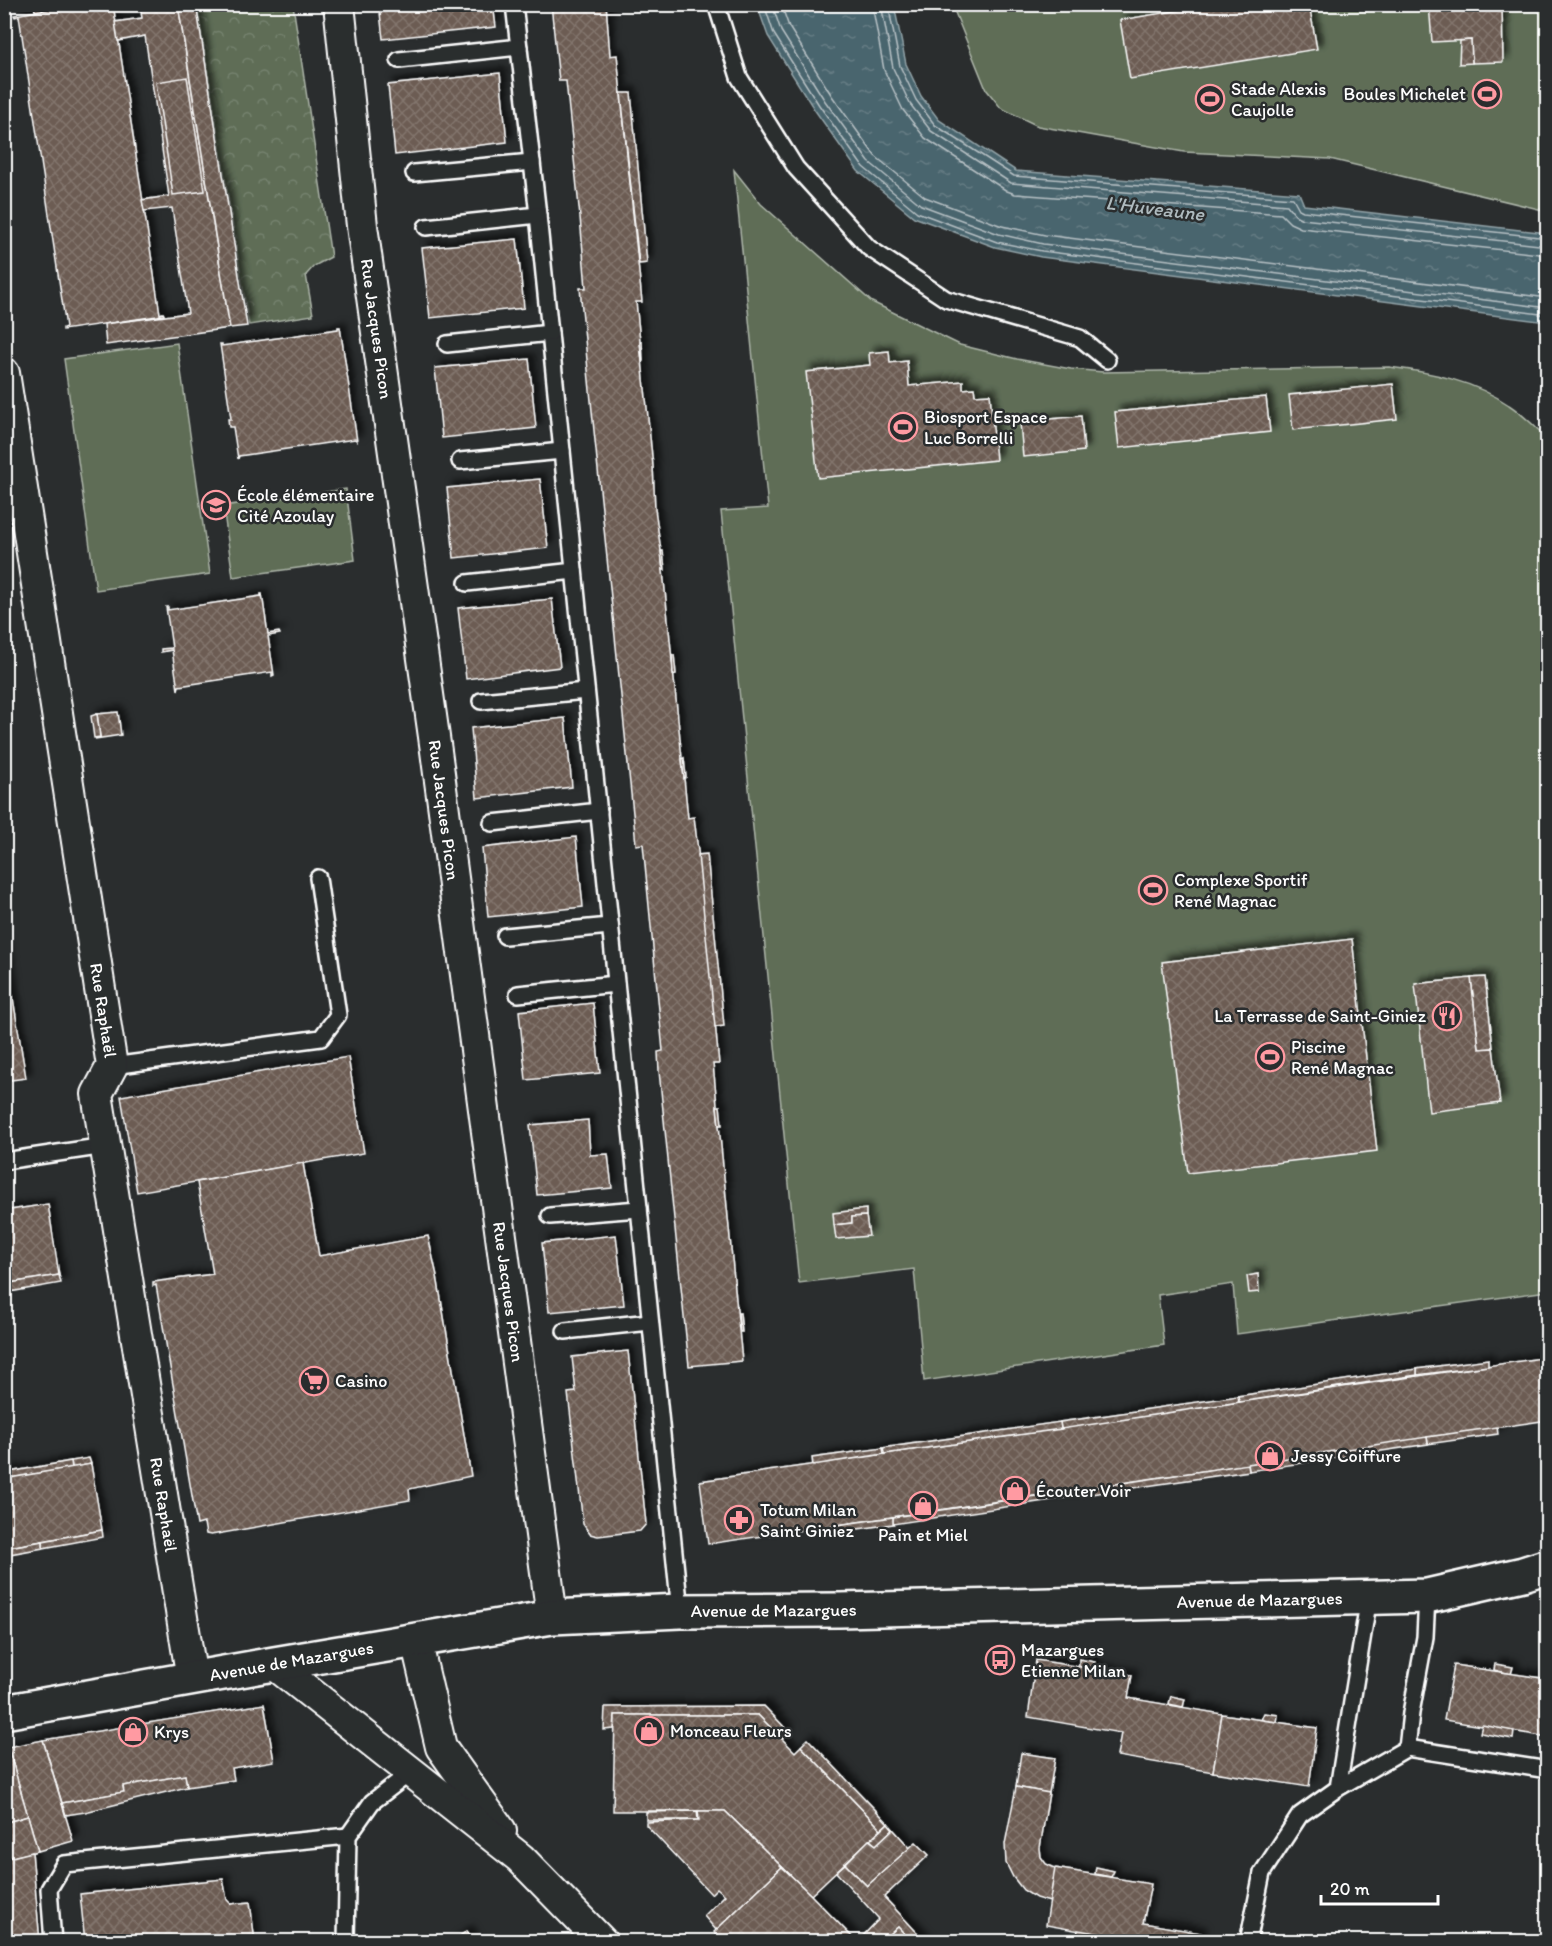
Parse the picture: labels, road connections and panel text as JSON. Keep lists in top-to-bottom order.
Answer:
{
  "streets": {
    "street": ["Rue Jacques Picon", "Rue Raphaël", "Avenue de Mazargues"]
  },
  "crossings": [
    ["Rue Jacques Picon", "Avenue de Mazargues"],
    ["Rue Raphaël", "Avenue de Mazargues"]
  ],
  "water": ["L'Huveaune"],
  "places": {
    "sports": [
      "Boules Michelet",
      "Stade Alexis Caujolle",
      "Biosport Espace Luc Borrelli",
      "Complexe Sportif René Magnac",
      "Piscine René Magnac"
    ],
    "school or university": ["École élémentaire Cité Azoulay"],
    "restaurant": ["La Terrasse de Saint-Giniez"],
    "supermarket": ["Casino"],
    "shop": [
      "Jessy Coiffure",
      "Écouter Voir",
      "Pain et Miel",
      "Monceau Fleurs",
      "Krys"
    ],
    "pharmacy": ["Totum Milan Saint Giniez"],
    "bus stop": ["Mazargues Etienne Milan"]
  },
  "scale_bar": "20 m"
}
